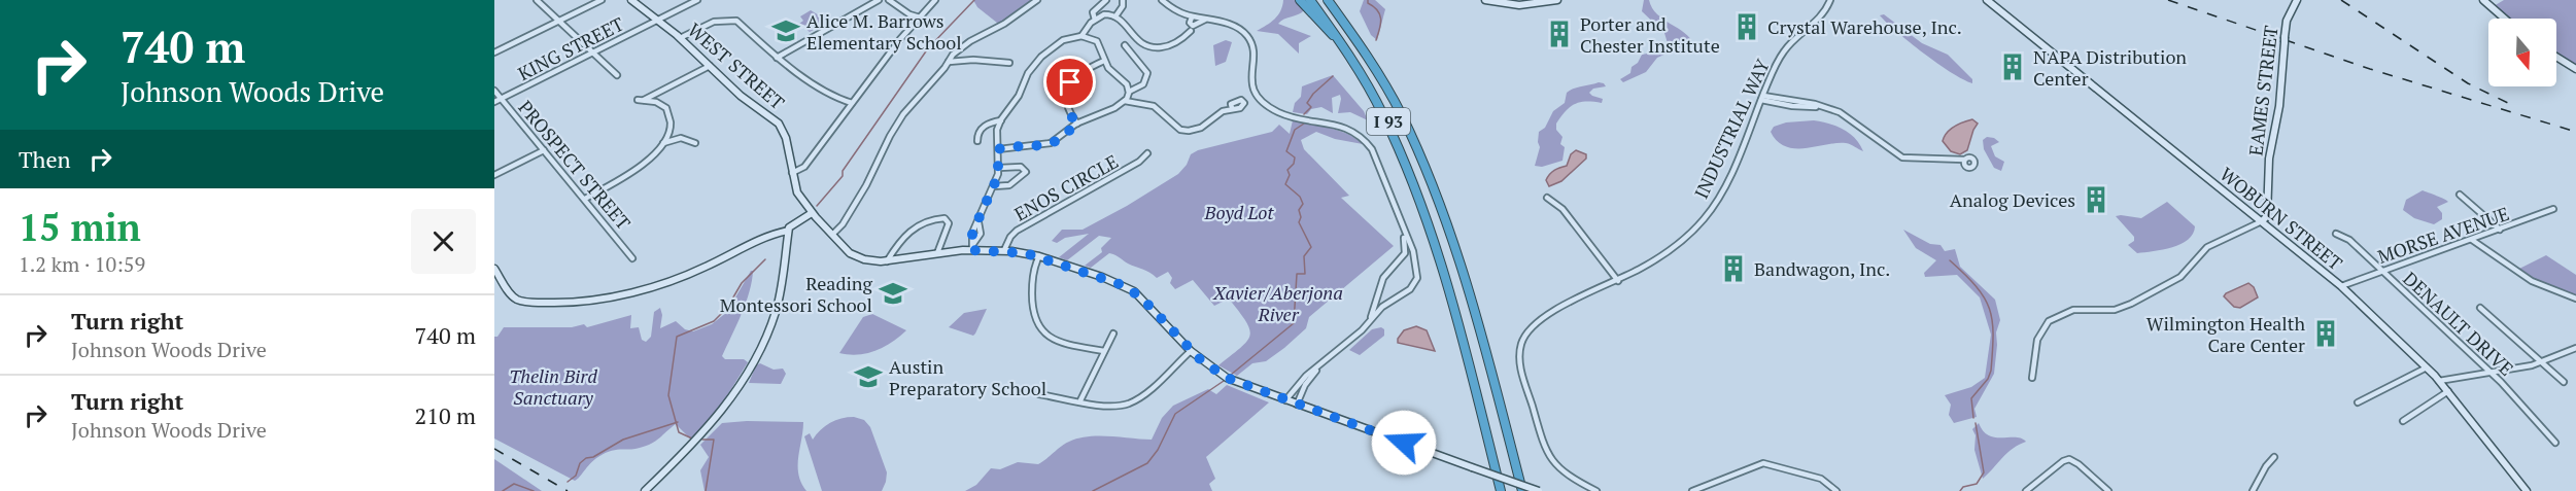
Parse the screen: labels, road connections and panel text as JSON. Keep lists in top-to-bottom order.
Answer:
{
  "streets": {
    "highway": ["I 93"],
    "main road": ["WEST STREET", "EAMES STREET", "WOBURN STREET"],
    "street": [
      "KING STREET",
      "INDUSTRIAL WAY",
      "PROSPECT STREET",
      "ENOS CIRCLE",
      "MORSE AVENUE",
      "DENAULT DRIVE"
    ]
  },
  "crossings": [
    ["KING STREET", "WEST STREET"],
    ["KING STREET", "PROSPECT STREET"],
    ["WEST STREET", "ENOS CIRCLE"],
    ["EAMES STREET", "WOBURN STREET"],
    ["WOBURN STREET", "MORSE AVENUE"],
    ["MORSE AVENUE", "DENAULT DRIVE"]
  ],
  "parks": ["Boyd Lot", "Xavier/Aberjona River", "Thelin Bird Sanctuary"],
  "places": {
    "building": [
      "Crystal Warehouse, Inc.",
      "Porter and Chester Institute",
      "NAPA Distribution Center",
      "Analog Devices",
      "Bandwagon, Inc.",
      "Wilmington Health Care Center"
    ],
    "school or university": ["Alice M. Barrows Elementary School", "Reading Montessori School", "Austin Preparatory School"]
  },
  "north": "bottom",
  "page": {
    "turn": ["740 m", "Johnson Woods Drive"],
    "then": "Then",
    "heading": ["15 min", "1.2 km · 10:59"],
    "list": [
      {
        "name": "Turn right",
        "note": "Johnson Woods Drive",
        "value": "740 m"
      },
      {
        "name": "Turn right",
        "note": "Johnson Woods Drive",
        "value": "210 m"
      }
    ]
  }
}
